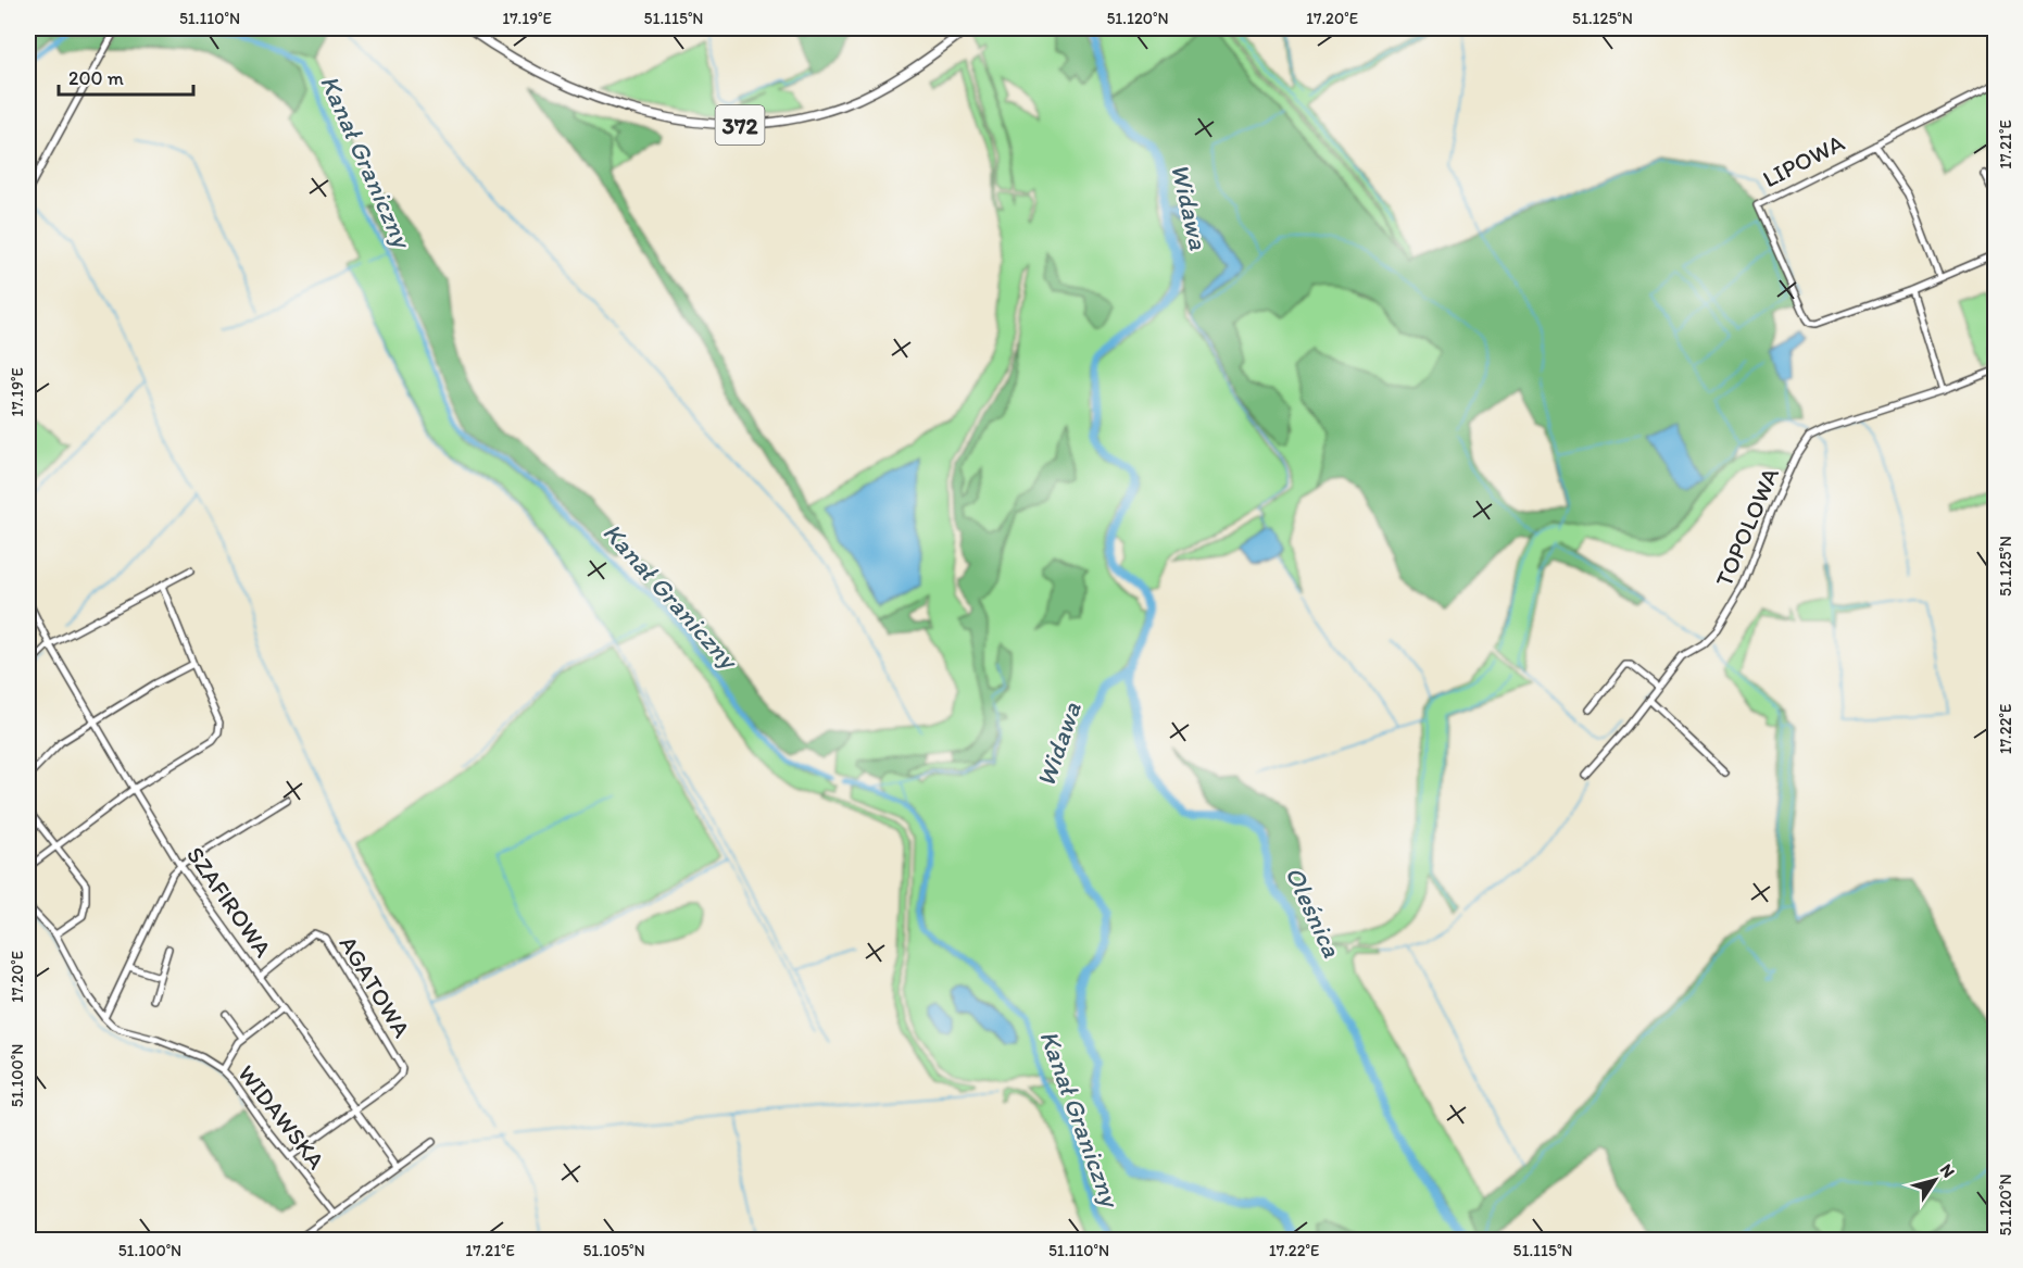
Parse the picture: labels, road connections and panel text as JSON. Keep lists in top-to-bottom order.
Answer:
{
  "streets": {
    "main road": ["372"],
    "street": [
      "LIPOWA",
      "TOPOLOWA",
      "SZAFIROWA",
      "AGATOWA",
      "WIDAWSKA"
    ]
  },
  "crossings": [
    ["SZAFIROWA", "AGATOWA"]
  ],
  "water": ["Kanał Graniczny", "Widawa", "Oleśnica"],
  "scale_bar": "200 m",
  "north": "top right",
  "coordinates": [
    "51.110°N",
    "17.19°E",
    "51.115°N",
    "51.120°N",
    "17.20°E",
    "51.125°N",
    "17.21°E",
    "17.22°E",
    "51.100°N",
    "51.105°N"
  ]
}
